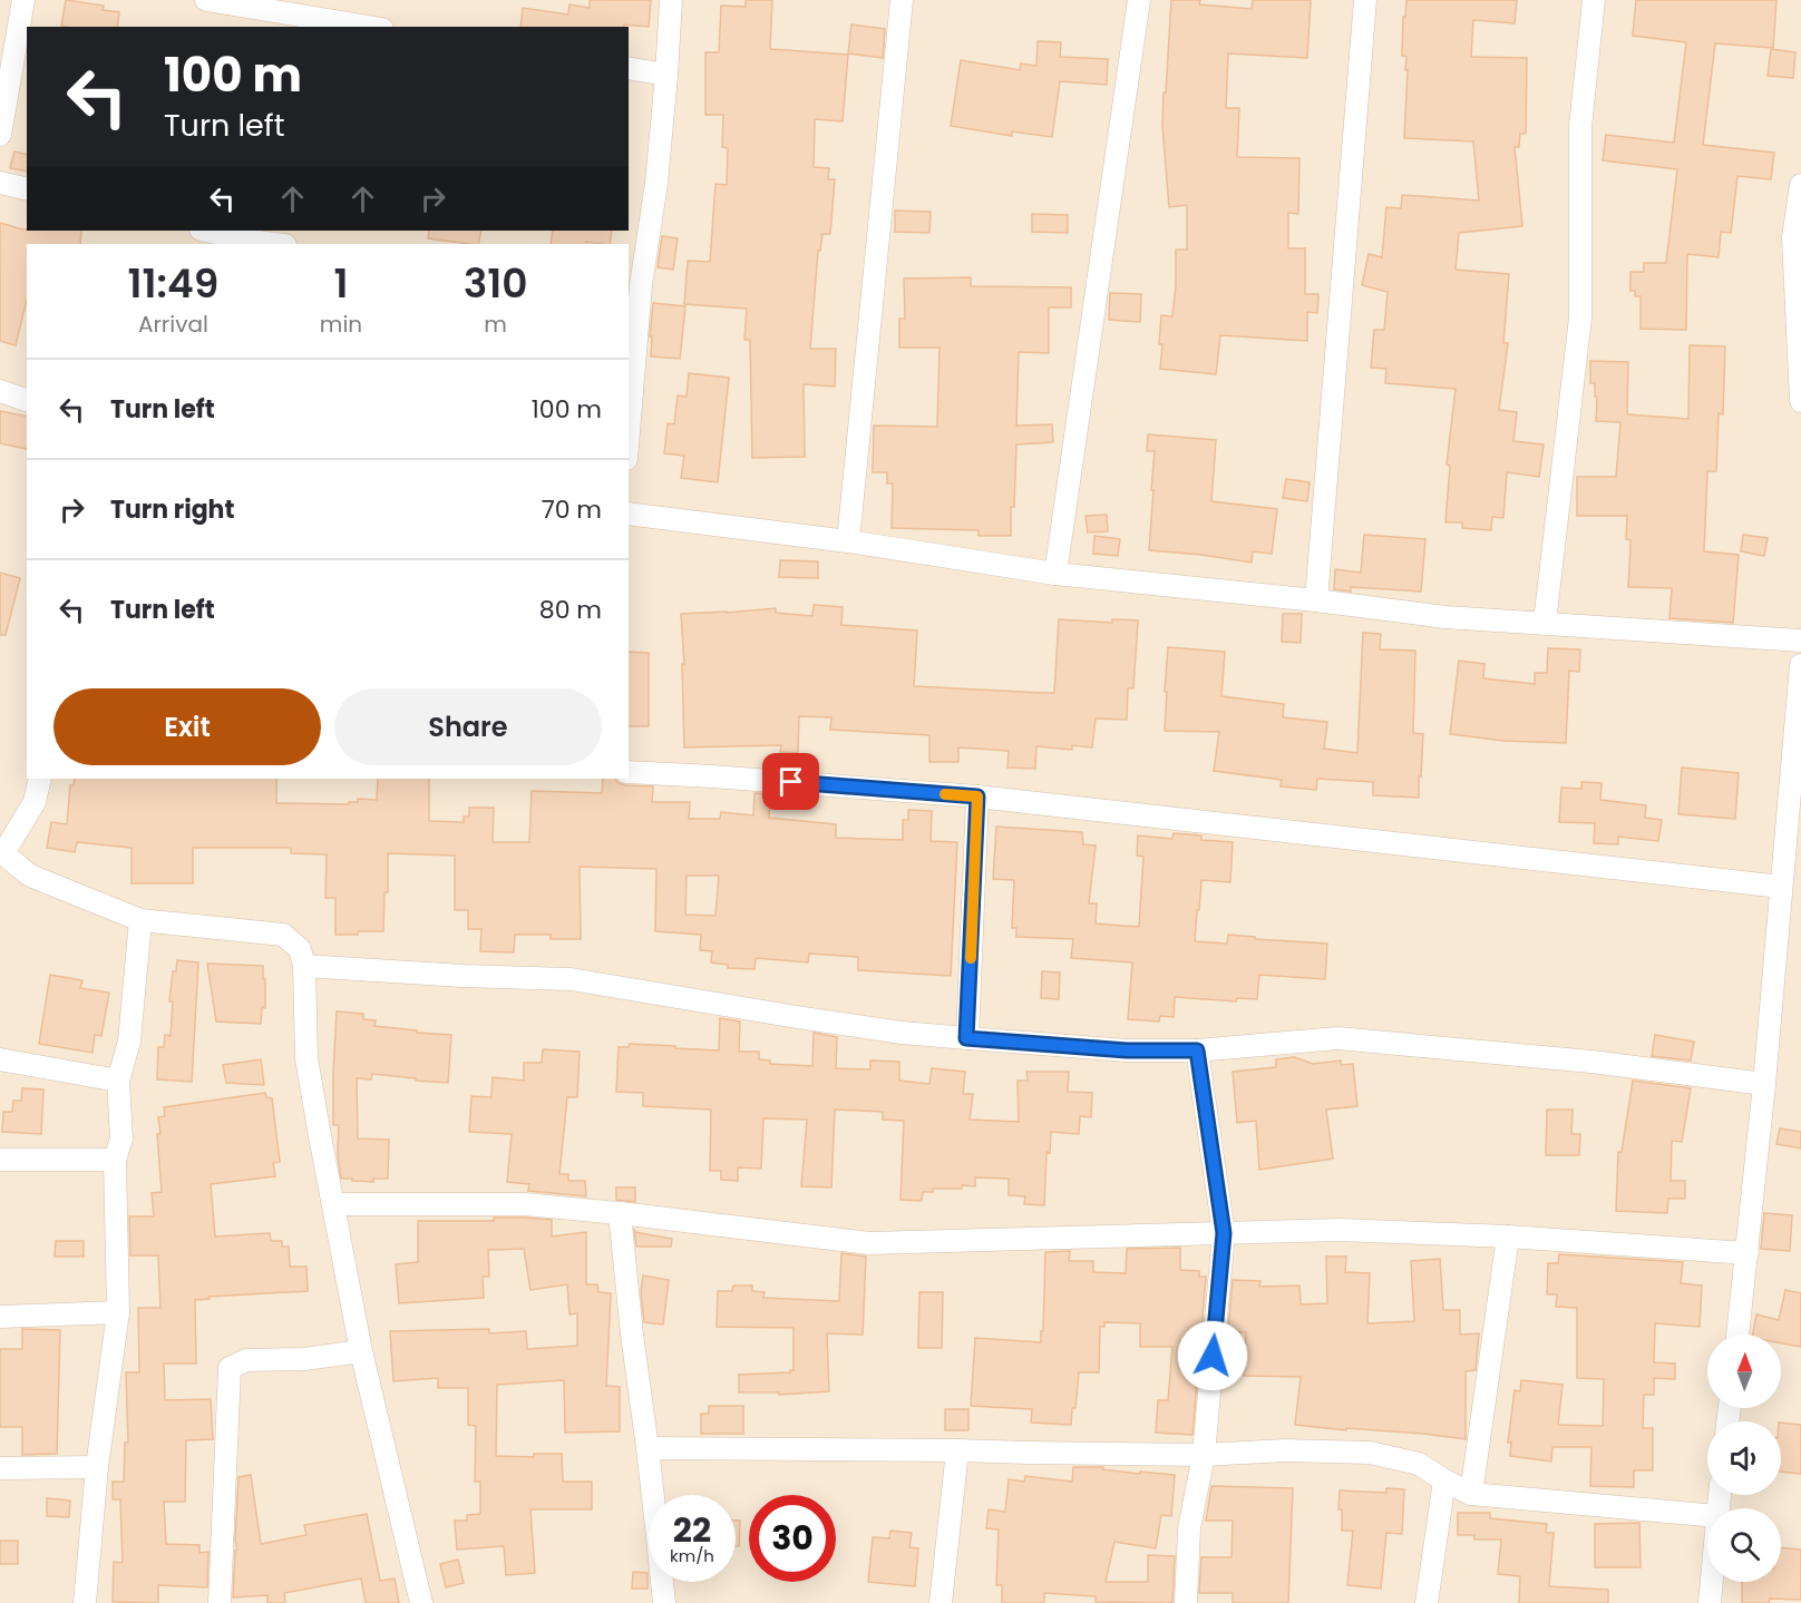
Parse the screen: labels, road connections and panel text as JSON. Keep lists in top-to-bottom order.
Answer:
{
  "north": "top",
  "page": {
    "turn": ["100 m", "Turn left"],
    "eta": [
      "11:49",
      "Arrival",
      "1",
      "min",
      "310",
      "m"
    ],
    "list": [
      {
        "name": "Turn left",
        "value": "100 m"
      },
      {
        "name": "Turn right",
        "value": "70 m"
      },
      {
        "name": "Turn left",
        "value": "80 m"
      }
    ],
    "buttons": ["Exit", "Share"],
    "speed": "22 km/h",
    "limit": "30"
  }
}
